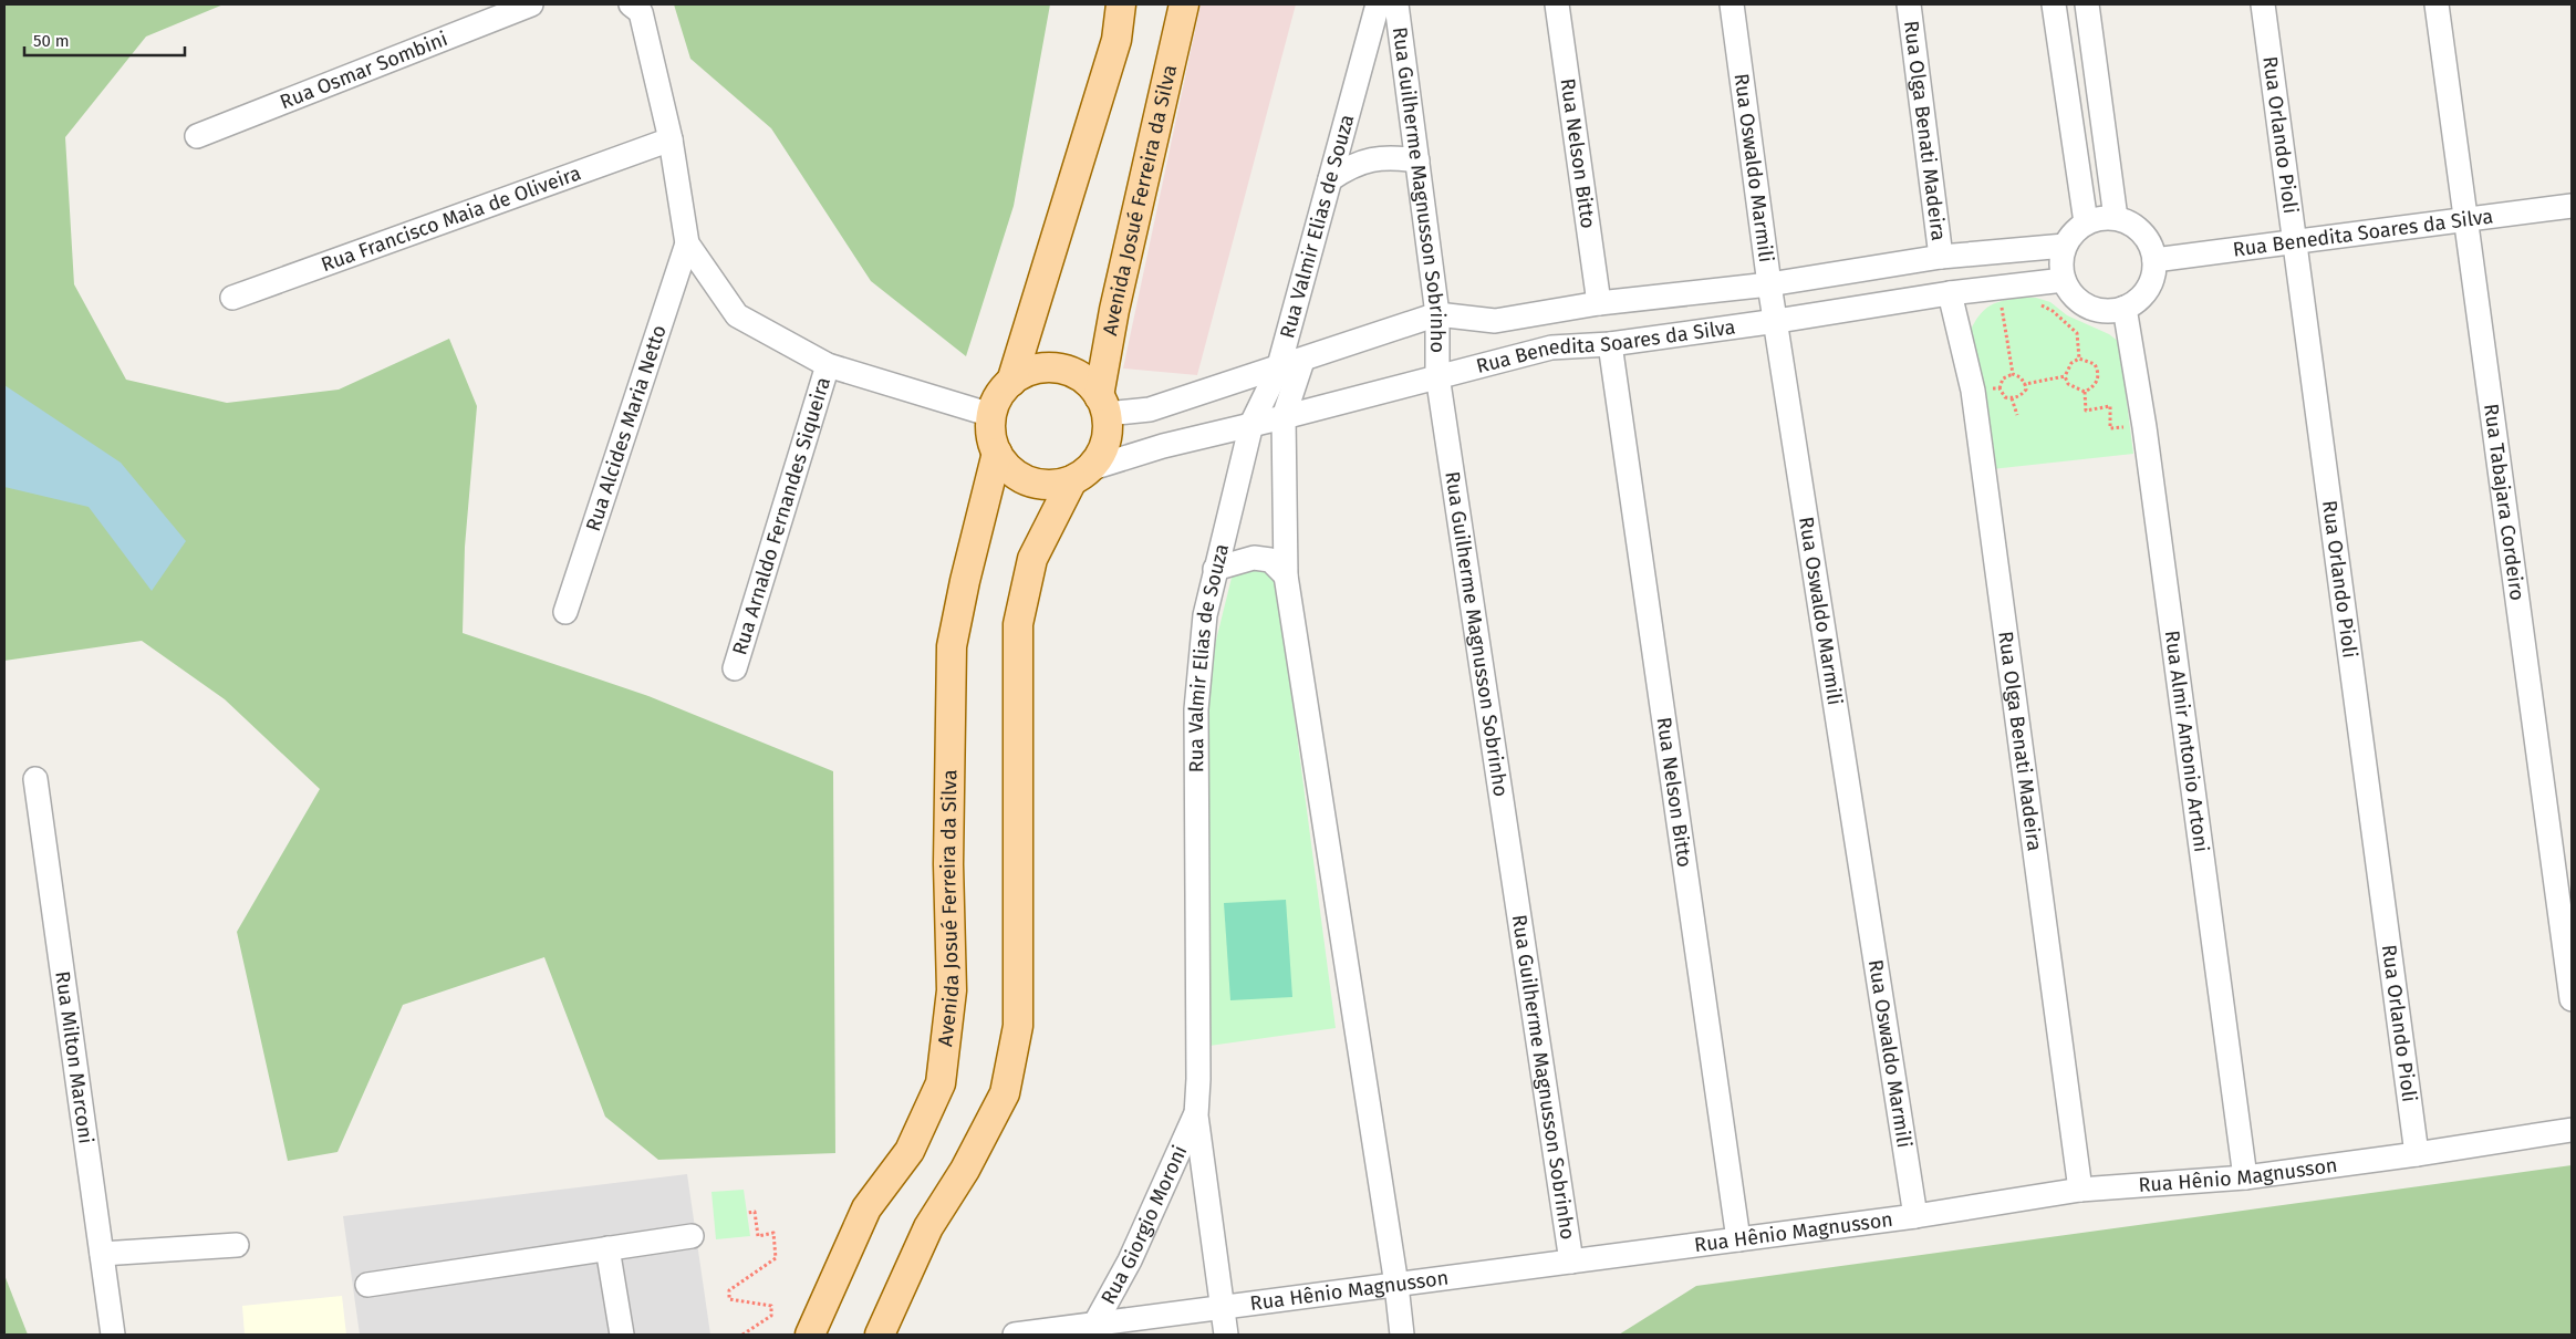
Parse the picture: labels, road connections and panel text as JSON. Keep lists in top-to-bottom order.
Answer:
{
  "streets": {
    "main road": ["Avenida Josué Ferreira da Silva"],
    "street": [
      "Rua Osmar Sombini",
      "Rua Olga Benati Madeira",
      "Rua Orlando Pioli",
      "Rua Nelson Bitto",
      "Rua Oswaldo Marmili",
      "Rua Guilherme Magnusson Sobrinho",
      "Rua Francisco Maia de Oliveira",
      "Rua Valmir Elias de Souza",
      "Rua Benedita Soares da Silva",
      "Rua Alcides Maria Netto",
      "Rua Tabajara Cordeiro",
      "Rua Arnaldo Fernandes Siqueira",
      "Rua Almir Antonio Artoni",
      "Rua Milton Marconi",
      "Rua Hênio Magnusson",
      "Rua Giorgio Moroni"
    ]
  },
  "crossings": [
    ["Rua Olga Benati Madeira", "Rua Benedita Soares da Silva"],
    ["Rua Olga Benati Madeira", "Rua Hênio Magnusson"],
    ["Rua Orlando Pioli", "Rua Benedita Soares da Silva"],
    ["Rua Orlando Pioli", "Rua Hênio Magnusson"],
    ["Rua Nelson Bitto", "Rua Benedita Soares da Silva"],
    ["Rua Nelson Bitto", "Rua Hênio Magnusson"],
    ["Rua Oswaldo Marmili", "Rua Benedita Soares da Silva"],
    ["Rua Oswaldo Marmili", "Rua Hênio Magnusson"],
    ["Rua Guilherme Magnusson Sobrinho", "Rua Benedita Soares da Silva"],
    ["Rua Guilherme Magnusson Sobrinho", "Rua Hênio Magnusson"],
    ["Avenida Josué Ferreira da Silva", "Rua Benedita Soares da Silva"],
    ["Rua Valmir Elias de Souza", "Rua Benedita Soares da Silva"],
    ["Rua Valmir Elias de Souza", "Rua Hênio Magnusson"],
    ["Rua Valmir Elias de Souza", "Rua Giorgio Moroni"],
    ["Rua Benedita Soares da Silva", "Rua Tabajara Cordeiro"],
    ["Rua Benedita Soares da Silva", "Rua Almir Antonio Artoni"],
    ["Rua Almir Antonio Artoni", "Rua Hênio Magnusson"],
    ["Rua Hênio Magnusson", "Rua Giorgio Moroni"]
  ],
  "scale_bar": "50 m"
}
